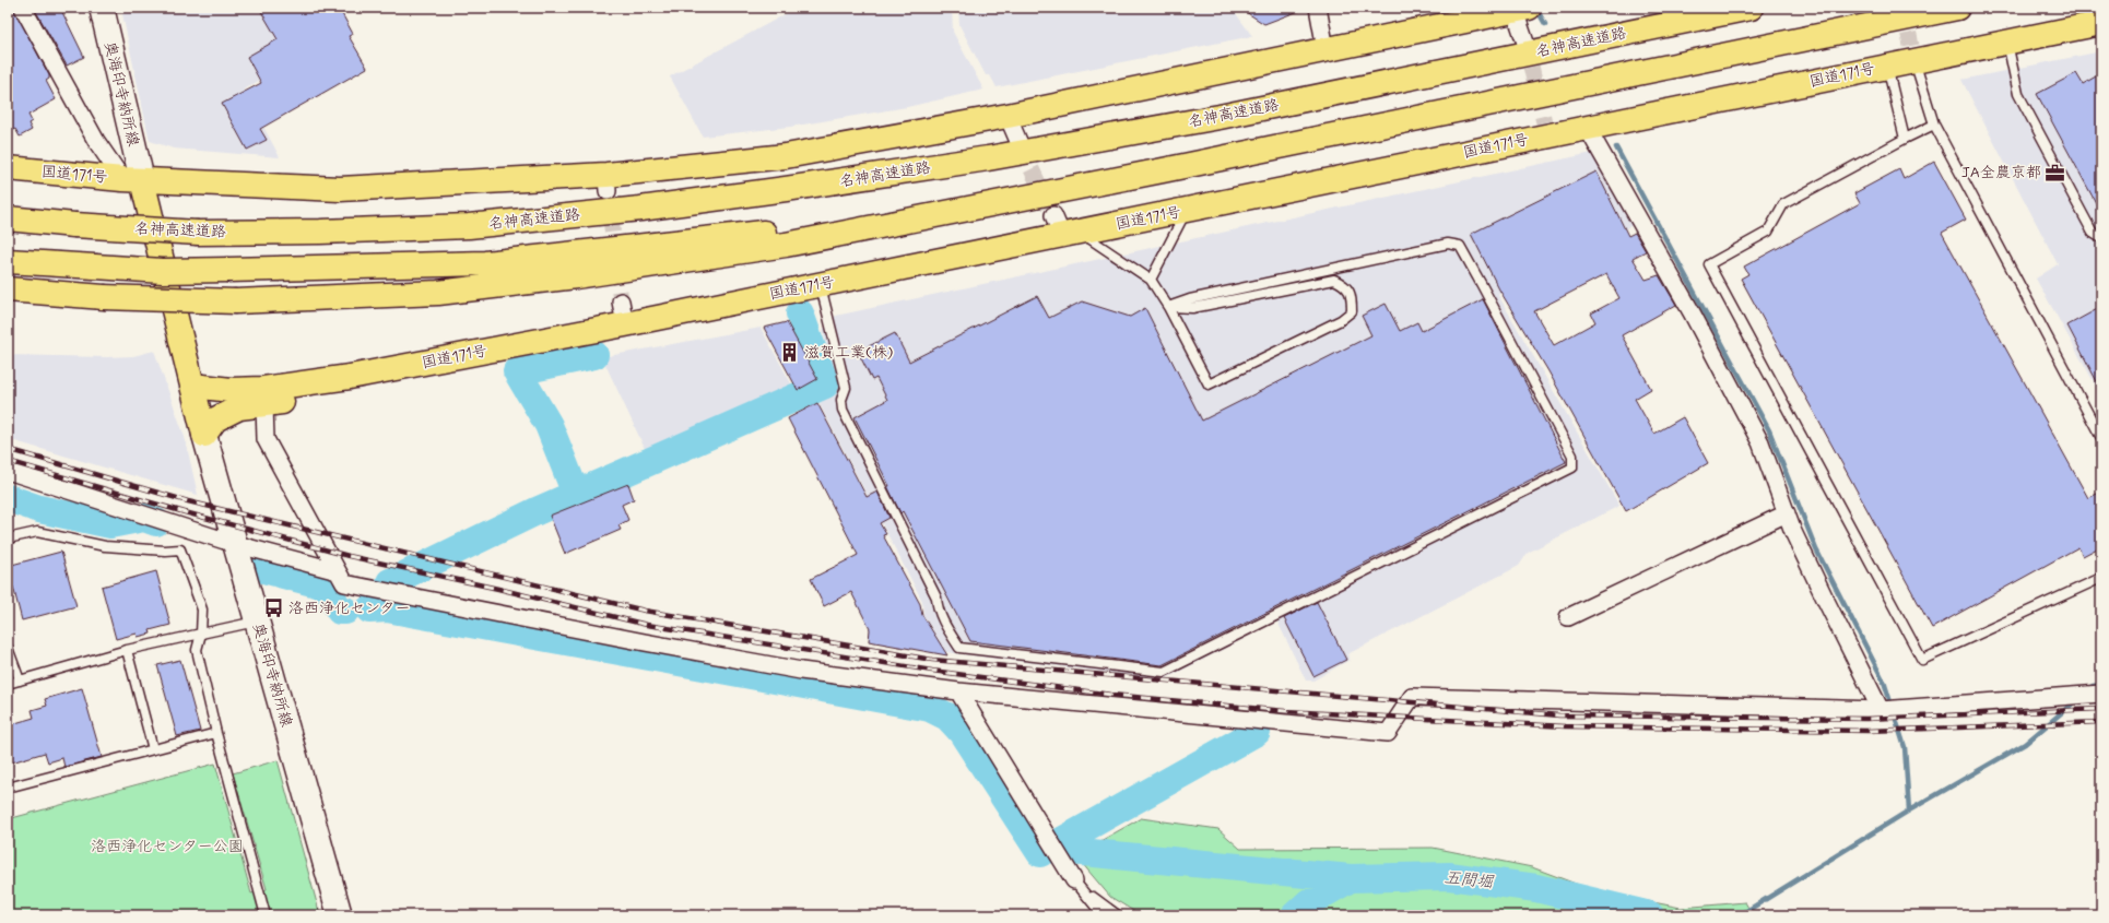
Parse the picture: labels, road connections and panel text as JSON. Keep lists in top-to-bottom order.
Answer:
{
  "streets": {
    "highway": ["名神高速道路", "国道171号"],
    "main road": ["奥海印寺納所線"]
  },
  "crossings": [
    ["国道171号", "奥海印寺納所線"]
  ],
  "water": ["五間堀"],
  "parks": ["洛西浄化センター公園"],
  "places": {
    "office": ["JA全農京都"],
    "building": ["滋賀工業(株)"],
    "bus stop": ["洛西浄化センター"]
  }
}
